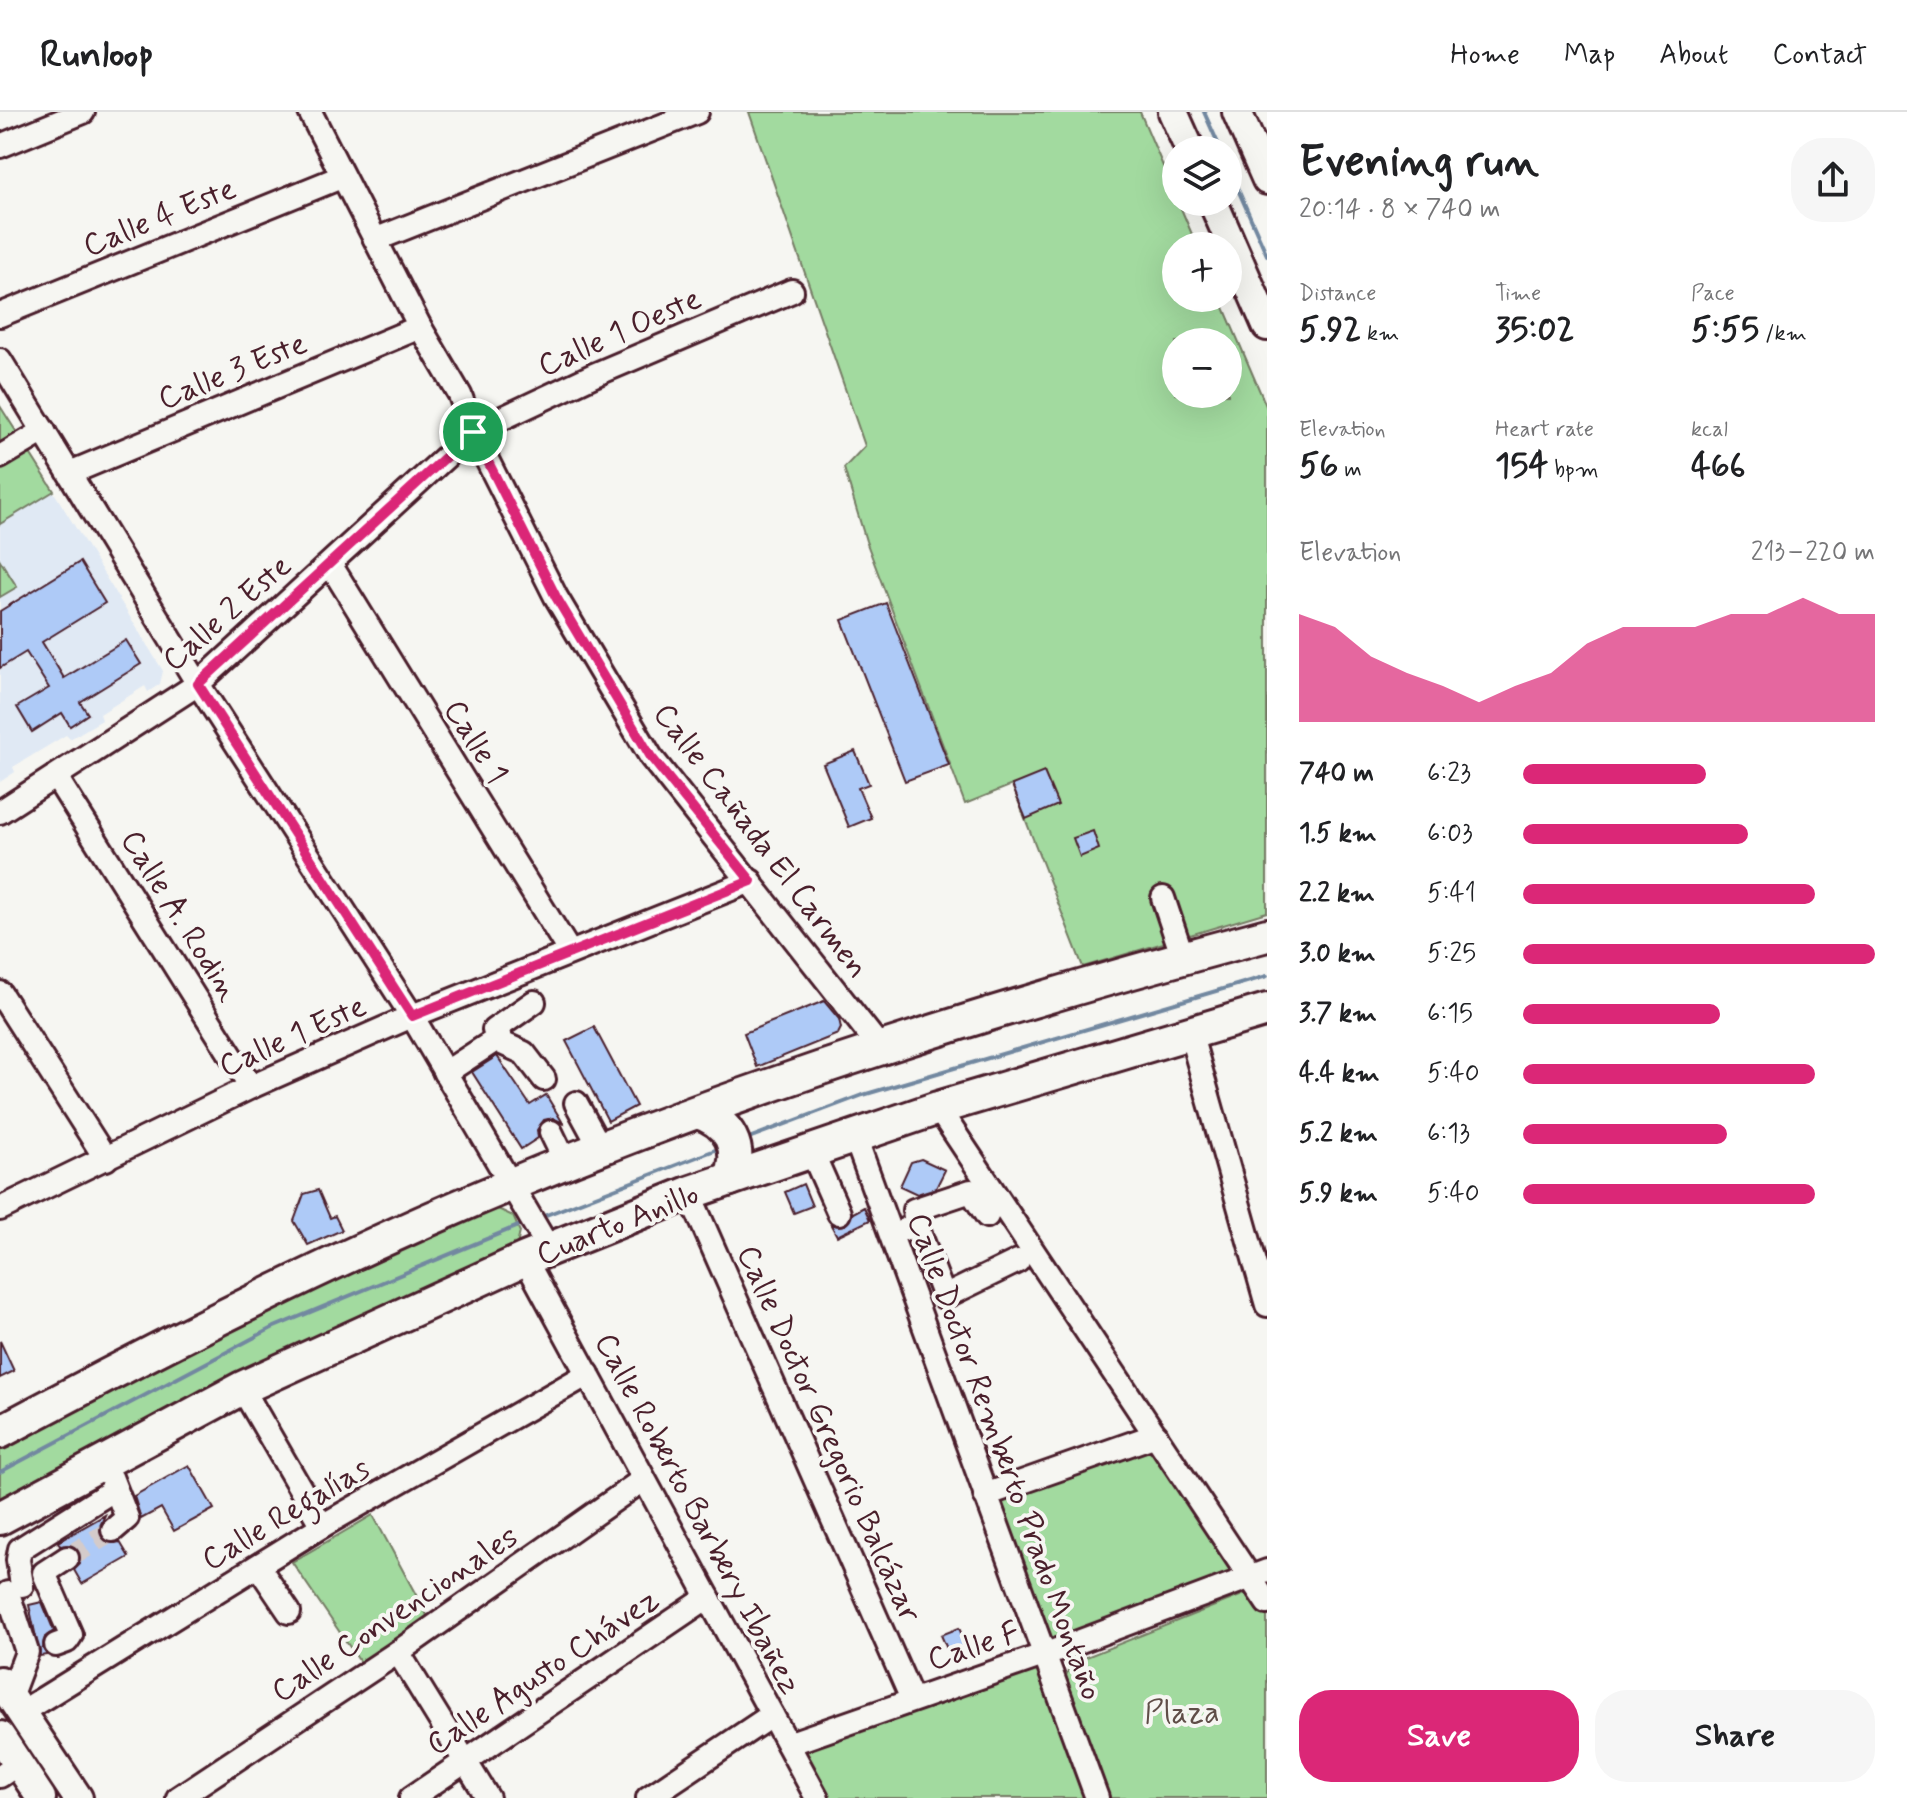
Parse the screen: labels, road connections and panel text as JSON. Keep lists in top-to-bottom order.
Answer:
{
  "streets": {
    "highway": ["Cuarto Anillo"],
    "street": [
      "Calle 4 Este",
      "Calle 1 Oeste",
      "Calle 3 Este",
      "Calle 2 Este",
      "Calle 1",
      "Calle Cañada El Carmen",
      "Calle A. Rodin",
      "Calle 1 Este",
      "Calle Doctor Gregorio Balcázar",
      "Calle Doctor Remberto Prado Montaño",
      "Calle Regalías",
      "Calle Roberto Barbery Ibañez",
      "Calle Convencionales",
      "Calle F",
      "Calle Agusto Chávez"
    ]
  },
  "crossings": [
    ["Calle 4 Este", "Calle Cañada El Carmen"],
    ["Calle 1 Oeste", "Calle 2 Este"],
    ["Calle 1 Oeste", "Calle Cañada El Carmen"],
    ["Calle 3 Este", "Calle Cañada El Carmen"],
    ["Calle 3 Este", "Calle Roberto Barbery Ibañez"],
    ["Calle 2 Este", "Calle 1"],
    ["Calle 2 Este", "Calle Cañada El Carmen"],
    ["Calle 2 Este", "Calle A. Rodin"],
    ["Calle 2 Este", "Calle Roberto Barbery Ibañez"],
    ["Calle 1", "Calle 1 Este"],
    ["Calle Cañada El Carmen", "Calle 1 Este"],
    ["Calle A. Rodin", "Calle 1 Este"],
    ["Calle 1 Este", "Calle Roberto Barbery Ibañez"],
    ["Cuarto Anillo", "Calle Doctor Gregorio Balcázar"],
    ["Cuarto Anillo", "Calle Doctor Remberto Prado Montaño"],
    ["Cuarto Anillo", "Calle Roberto Barbery Ibañez"],
    ["Calle Doctor Gregorio Balcázar", "Calle F"],
    ["Calle Doctor Remberto Prado Montaño", "Calle F"],
    ["Calle Regalías", "Calle Roberto Barbery Ibañez"],
    ["Calle Roberto Barbery Ibañez", "Calle Convencionales"],
    ["Calle Roberto Barbery Ibañez", "Calle F"],
    ["Calle Roberto Barbery Ibañez", "Calle Agusto Chávez"]
  ],
  "parks": ["Plaza"],
  "page": {
    "header": "Runloop",
    "nav": [
      "Home",
      "Map",
      "About",
      "Contact"
    ],
    "heading": ["Evening run", "20:14 · 8 × 740 m"],
    "map_buttons": ["+", "−"],
    "stats": [
      ["Distance", "5.92 km"],
      ["Time", "35:02"],
      ["Pace", "5:55 /km"],
      ["Elevation", "56 m"],
      ["Heart rate", "154 bpm"],
      ["kcal", "466"]
    ],
    "chart": ["Elevation", "213–220 m"],
    "list": [
      {
        "name": "740 m",
        "note": "6:23"
      },
      {
        "name": "1.5 km",
        "note": "6:03"
      },
      {
        "name": "2.2 km",
        "note": "5:41"
      },
      {
        "name": "3.0 km",
        "note": "5:25"
      },
      {
        "name": "3.7 km",
        "note": "6:15"
      },
      {
        "name": "4.4 km",
        "note": "5:40"
      },
      {
        "name": "5.2 km",
        "note": "6:13"
      },
      {
        "name": "5.9 km",
        "note": "5:40"
      }
    ],
    "buttons": ["Save", "Share"]
  }
}
